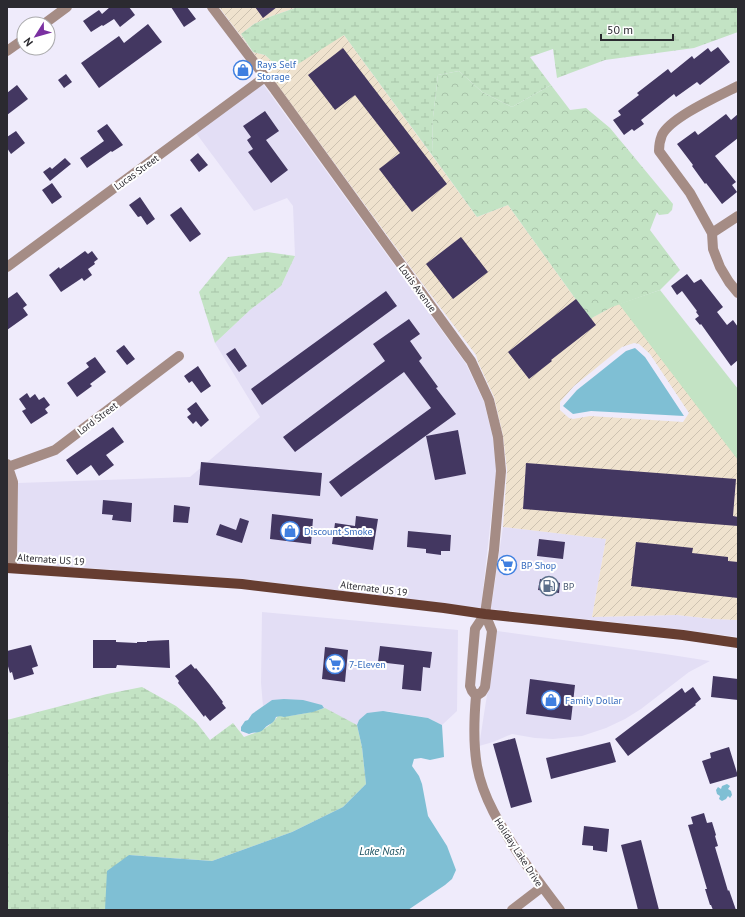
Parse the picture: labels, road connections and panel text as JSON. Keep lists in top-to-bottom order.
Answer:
{
  "streets": {
    "main road": ["Alternate US 19"],
    "street": [
      "Lucas Street",
      "Louis Avenue",
      "Lord Street",
      "Holiday Lake Drive"
    ]
  },
  "crossings": [
    ["Lucas Street", "Louis Avenue"],
    ["Louis Avenue", "Alternate US 19"],
    ["Louis Avenue", "Holiday Lake Drive"],
    ["Alternate US 19", "Holiday Lake Drive"]
  ],
  "water": ["Lake Nash"],
  "places": {
    "shop": ["Rays Self Storage", "Discount Smoke", "Family Dollar"],
    "supermarket": ["BP Shop", "7-Eleven"],
    "fuel station": ["BP"]
  },
  "scale_bar": "50 m",
  "north": "bottom left"
}
